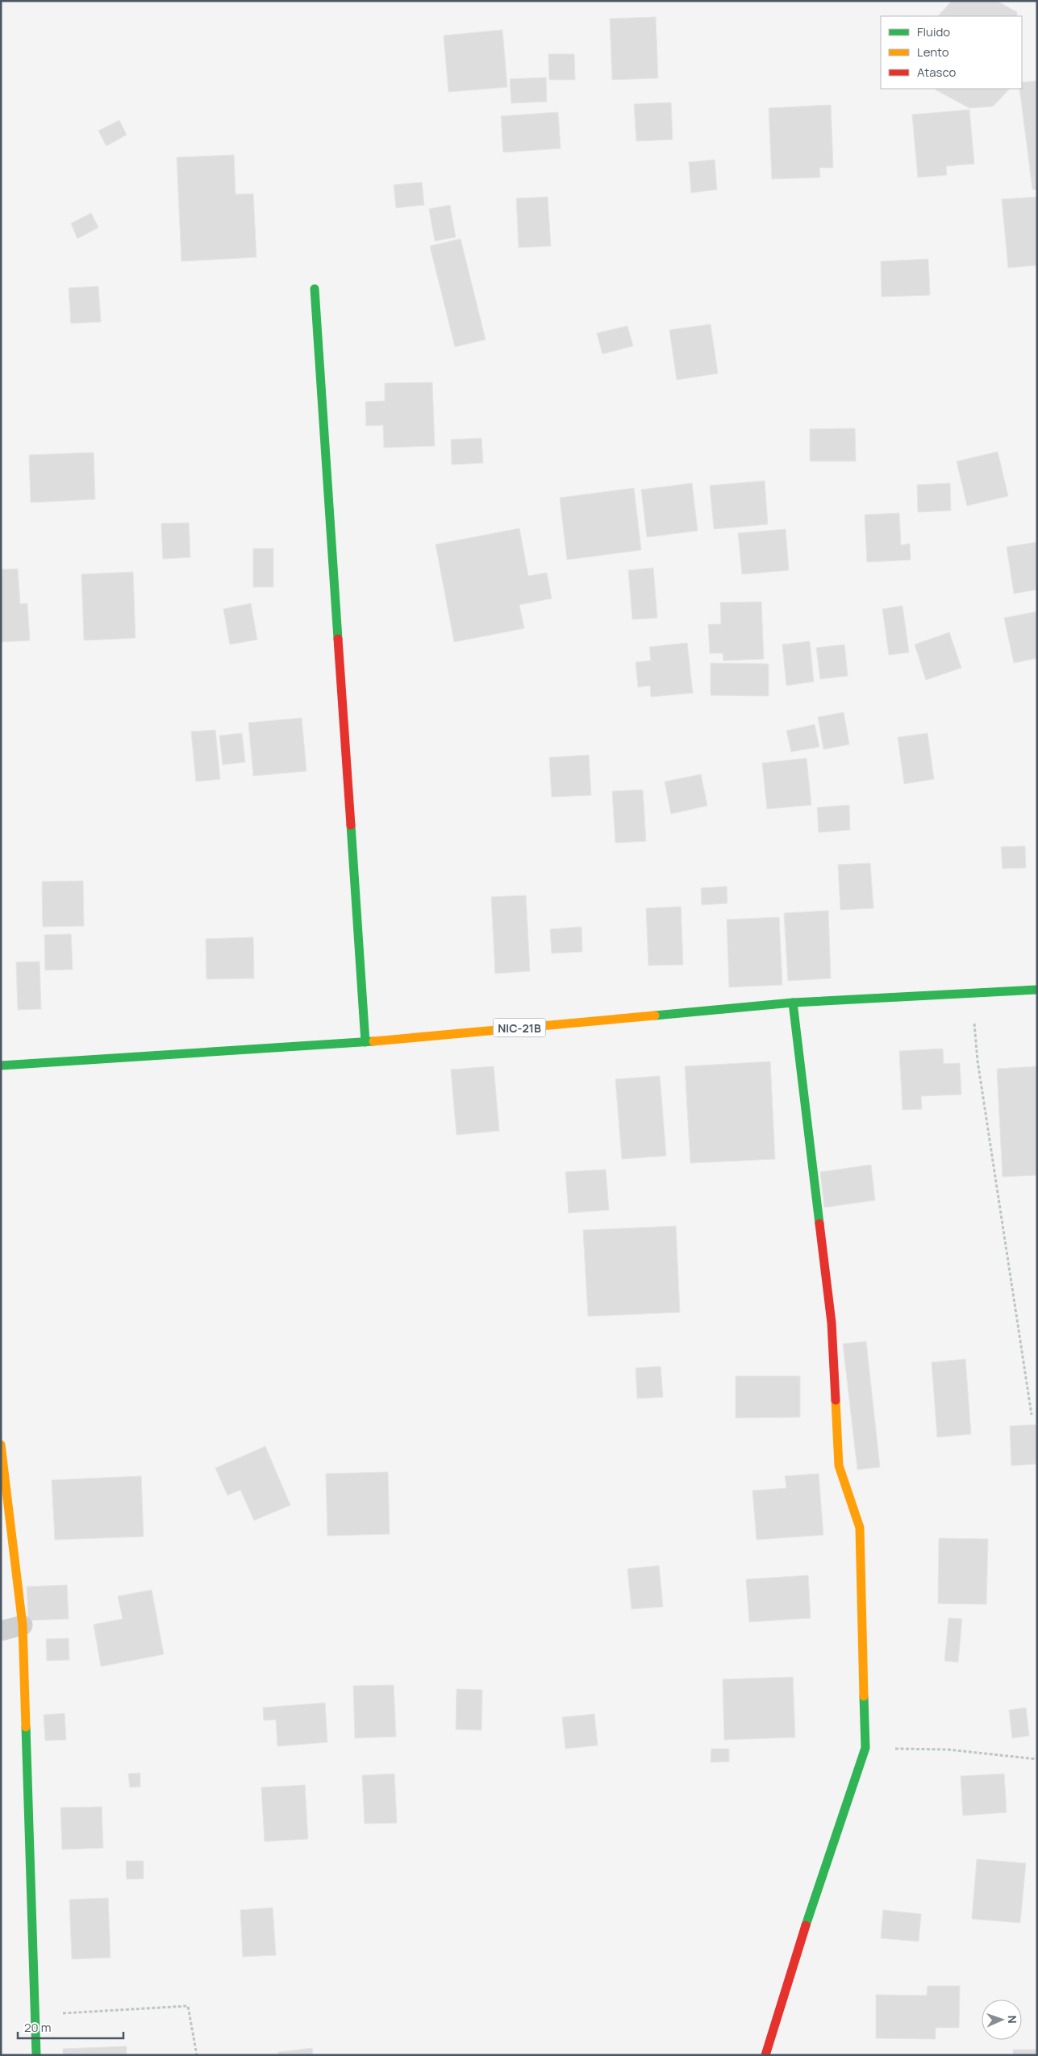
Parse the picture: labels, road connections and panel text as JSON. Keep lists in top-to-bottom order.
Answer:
{
  "streets": {
    "main road": ["NIC-21B"]
  },
  "legend": ["Fluido", "Lento", "Atasco"],
  "scale_bar": "20 m",
  "north": "right"
}
